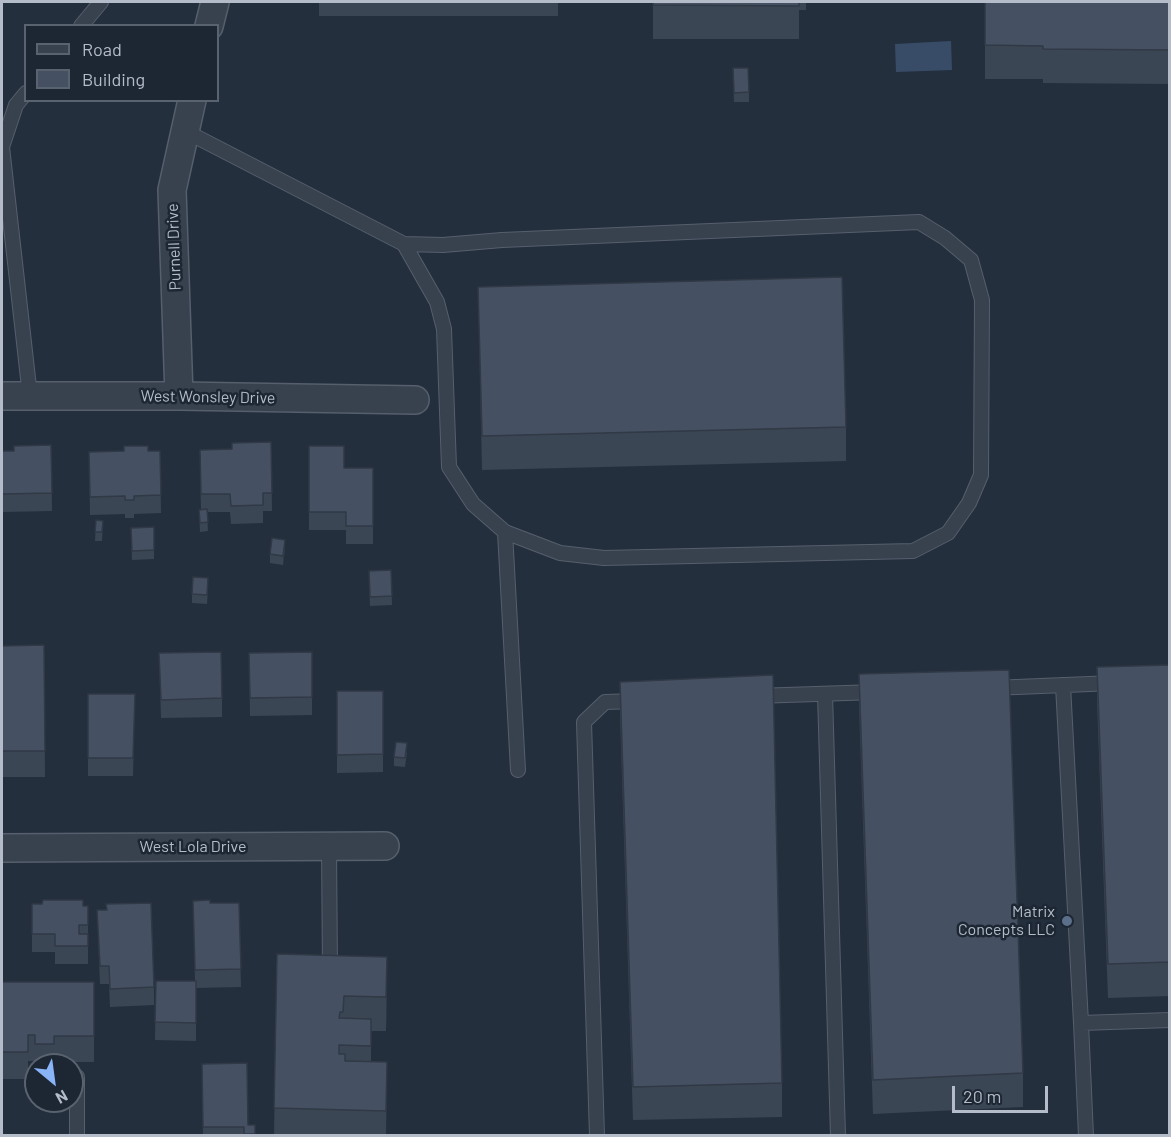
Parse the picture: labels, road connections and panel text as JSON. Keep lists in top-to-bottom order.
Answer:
{
  "streets": {
    "street": ["Purnell Drive", "West Wonsley Drive", "West Lola Drive"]
  },
  "crossings": [
    ["Purnell Drive", "West Wonsley Drive"]
  ],
  "places": ["Matrix Concepts LLC"],
  "legend": ["Road", "Building"],
  "scale_bar": "20 m",
  "north": "bottom right"
}
